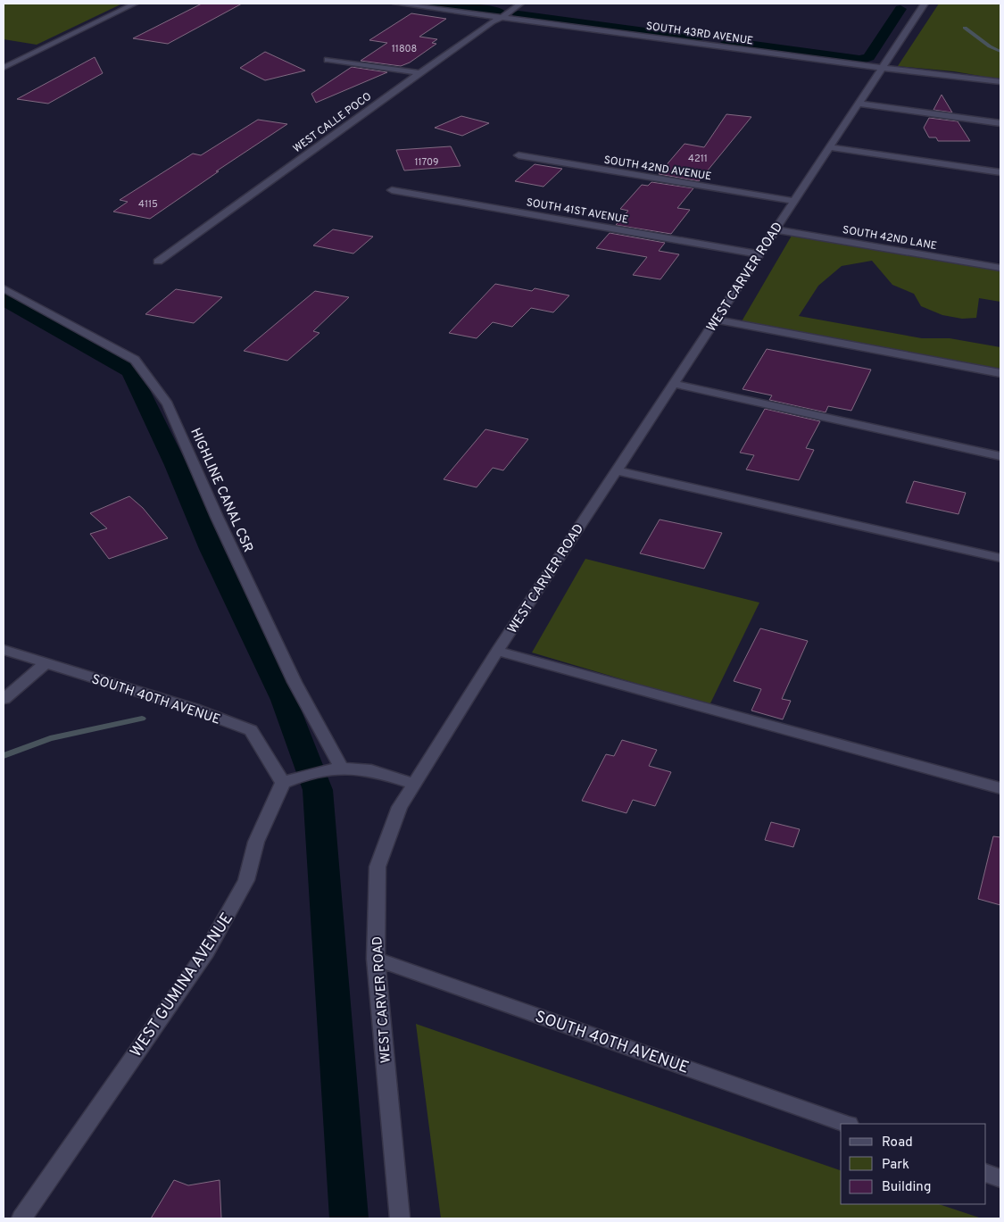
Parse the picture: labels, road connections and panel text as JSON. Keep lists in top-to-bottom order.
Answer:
{
  "streets": {
    "street": [
      "SOUTH 43RD AVENUE",
      "WEST CALLE POCO",
      "SOUTH 42ND AVENUE",
      "SOUTH 41ST AVENUE",
      "SOUTH 42ND LANE",
      "WEST CARVER ROAD",
      "HIGHLINE CANAL CSR",
      "SOUTH 40TH AVENUE",
      "WEST GUMINA AVENUE"
    ]
  },
  "crossings": [
    ["SOUTH 43RD AVENUE", "WEST CALLE POCO"],
    ["SOUTH 43RD AVENUE", "WEST CARVER ROAD"],
    ["SOUTH 42ND AVENUE", "WEST CARVER ROAD"],
    ["SOUTH 41ST AVENUE", "WEST CARVER ROAD"],
    ["SOUTH 42ND LANE", "WEST CARVER ROAD"],
    ["WEST CARVER ROAD", "SOUTH 40TH AVENUE"],
    ["SOUTH 40TH AVENUE", "WEST GUMINA AVENUE"]
  ],
  "house_numbers": [
    "11808",
    "4211",
    "11709",
    "4115"
  ],
  "legend": ["Road", "Park", "Building"]
}
